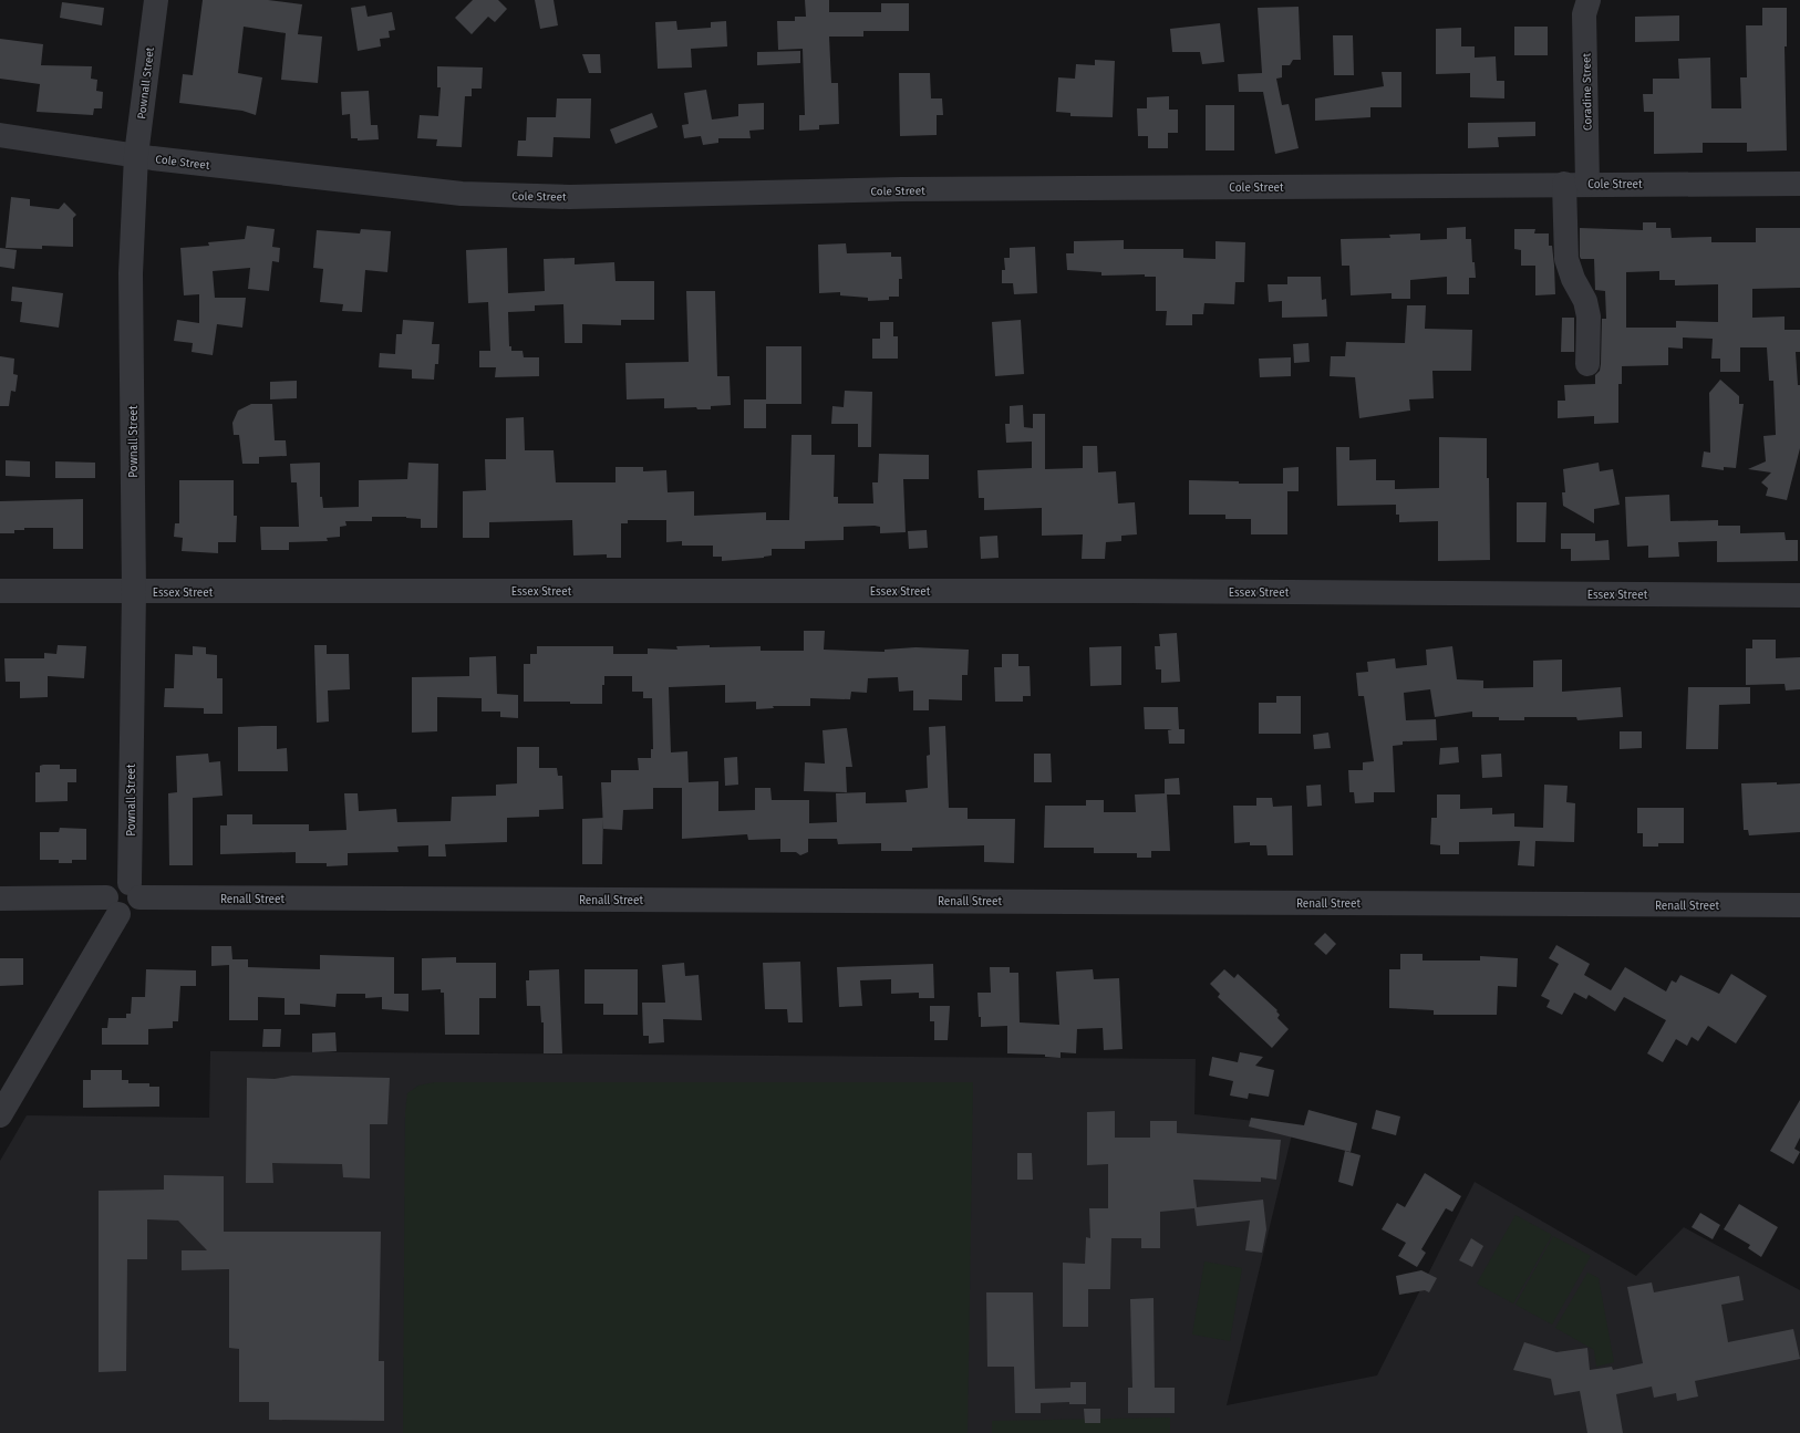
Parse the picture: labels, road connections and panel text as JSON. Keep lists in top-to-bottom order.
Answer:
{
  "streets": {
    "street": [
      "Pownall Street",
      "Coradine Street",
      "Cole Street",
      "Essex Street",
      "Renall Street"
    ]
  },
  "crossings": [
    ["Pownall Street", "Cole Street"],
    ["Pownall Street", "Essex Street"],
    ["Pownall Street", "Renall Street"],
    ["Coradine Street", "Cole Street"]
  ]
}
